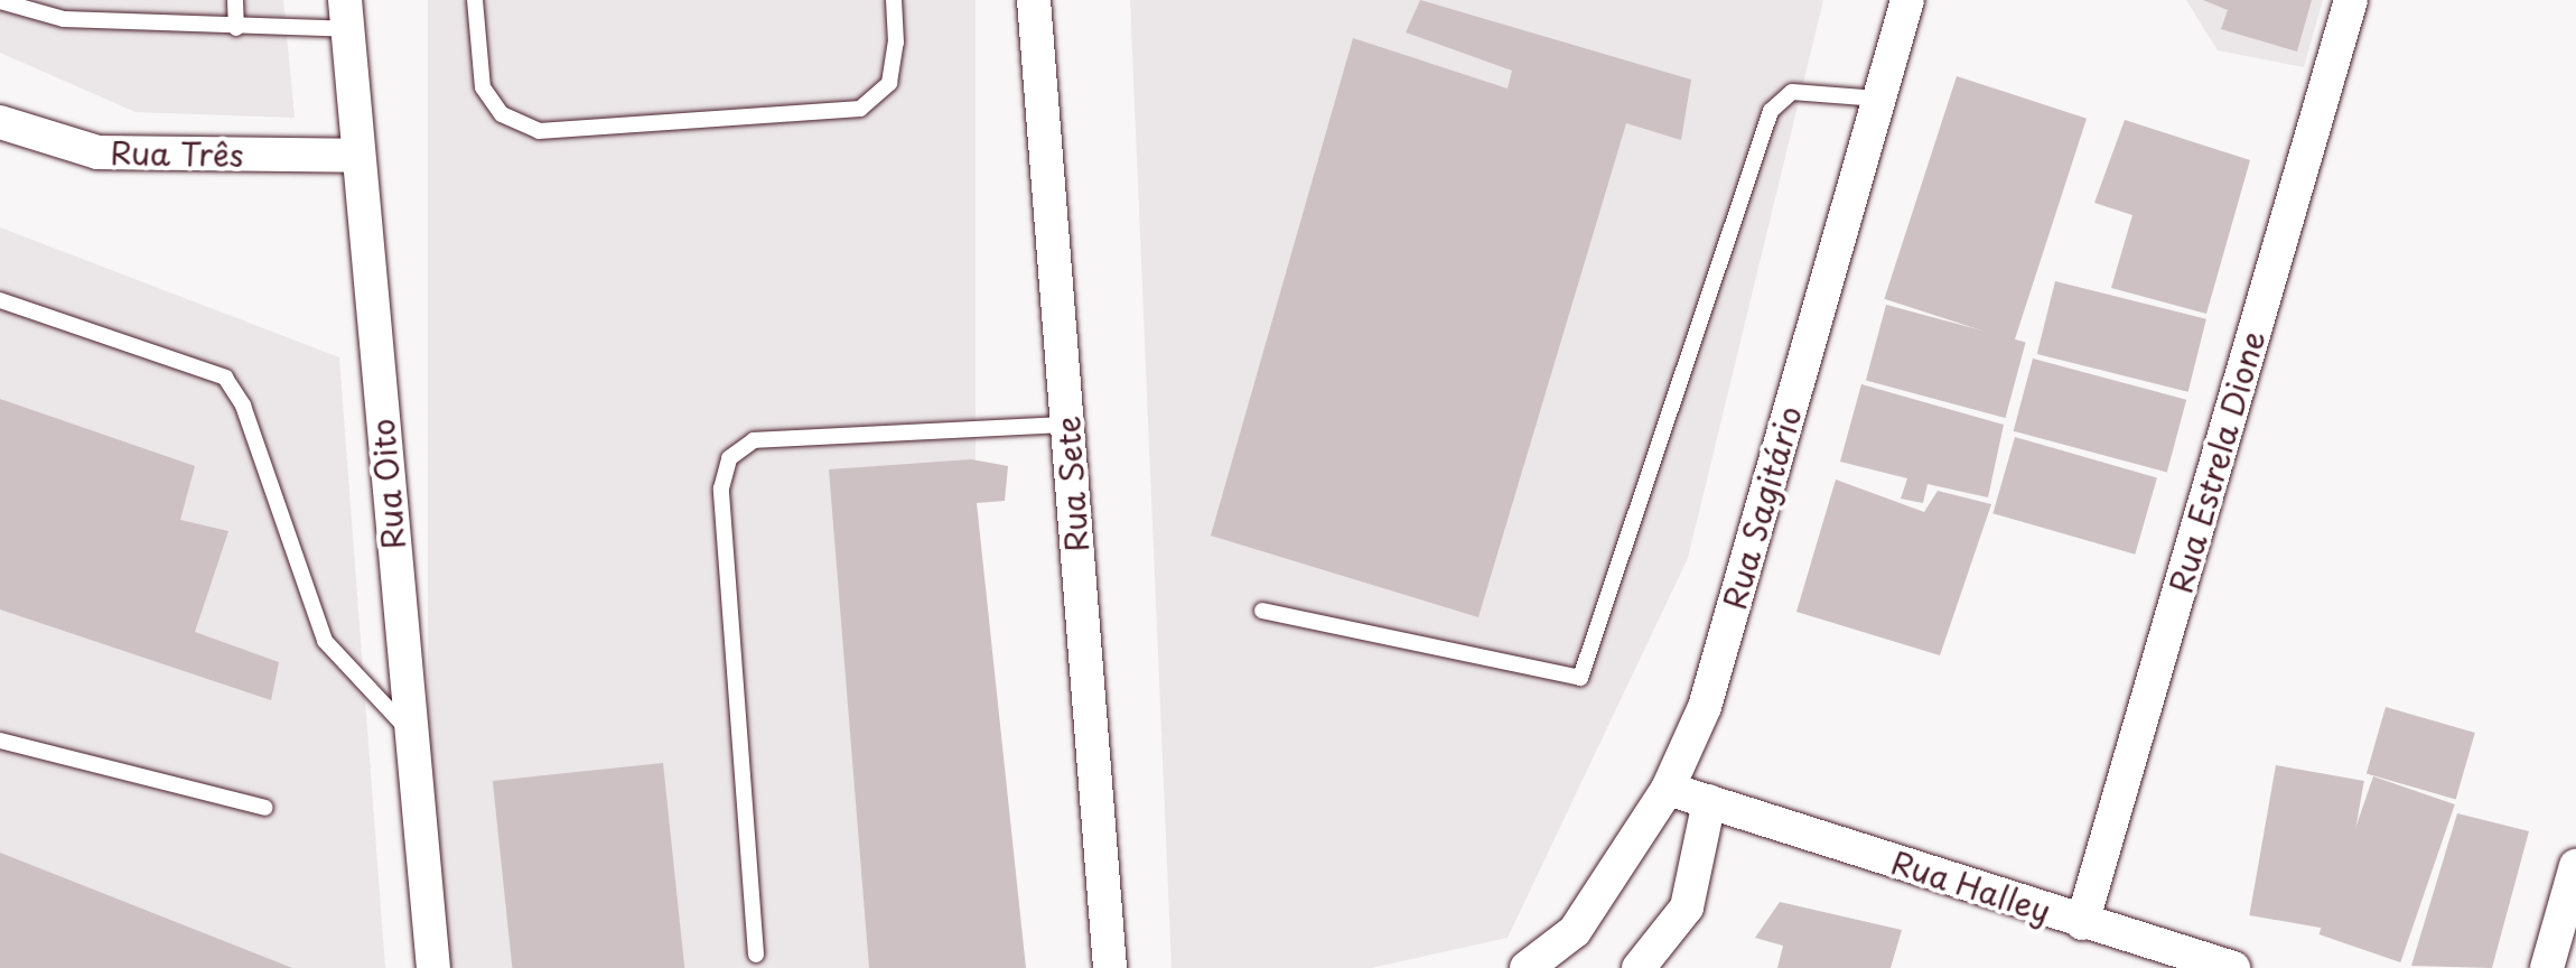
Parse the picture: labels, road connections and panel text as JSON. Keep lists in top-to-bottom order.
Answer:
{
  "streets": {
    "street": [
      "Rua Três",
      "Rua Estrela Dione",
      "Rua Oito",
      "Rua Sete",
      "Rua Sagitário",
      "Rua Halley"
    ]
  },
  "crossings": [
    ["Rua Três", "Rua Oito"],
    ["Rua Estrela Dione", "Rua Halley"],
    ["Rua Sagitário", "Rua Halley"]
  ]
}
